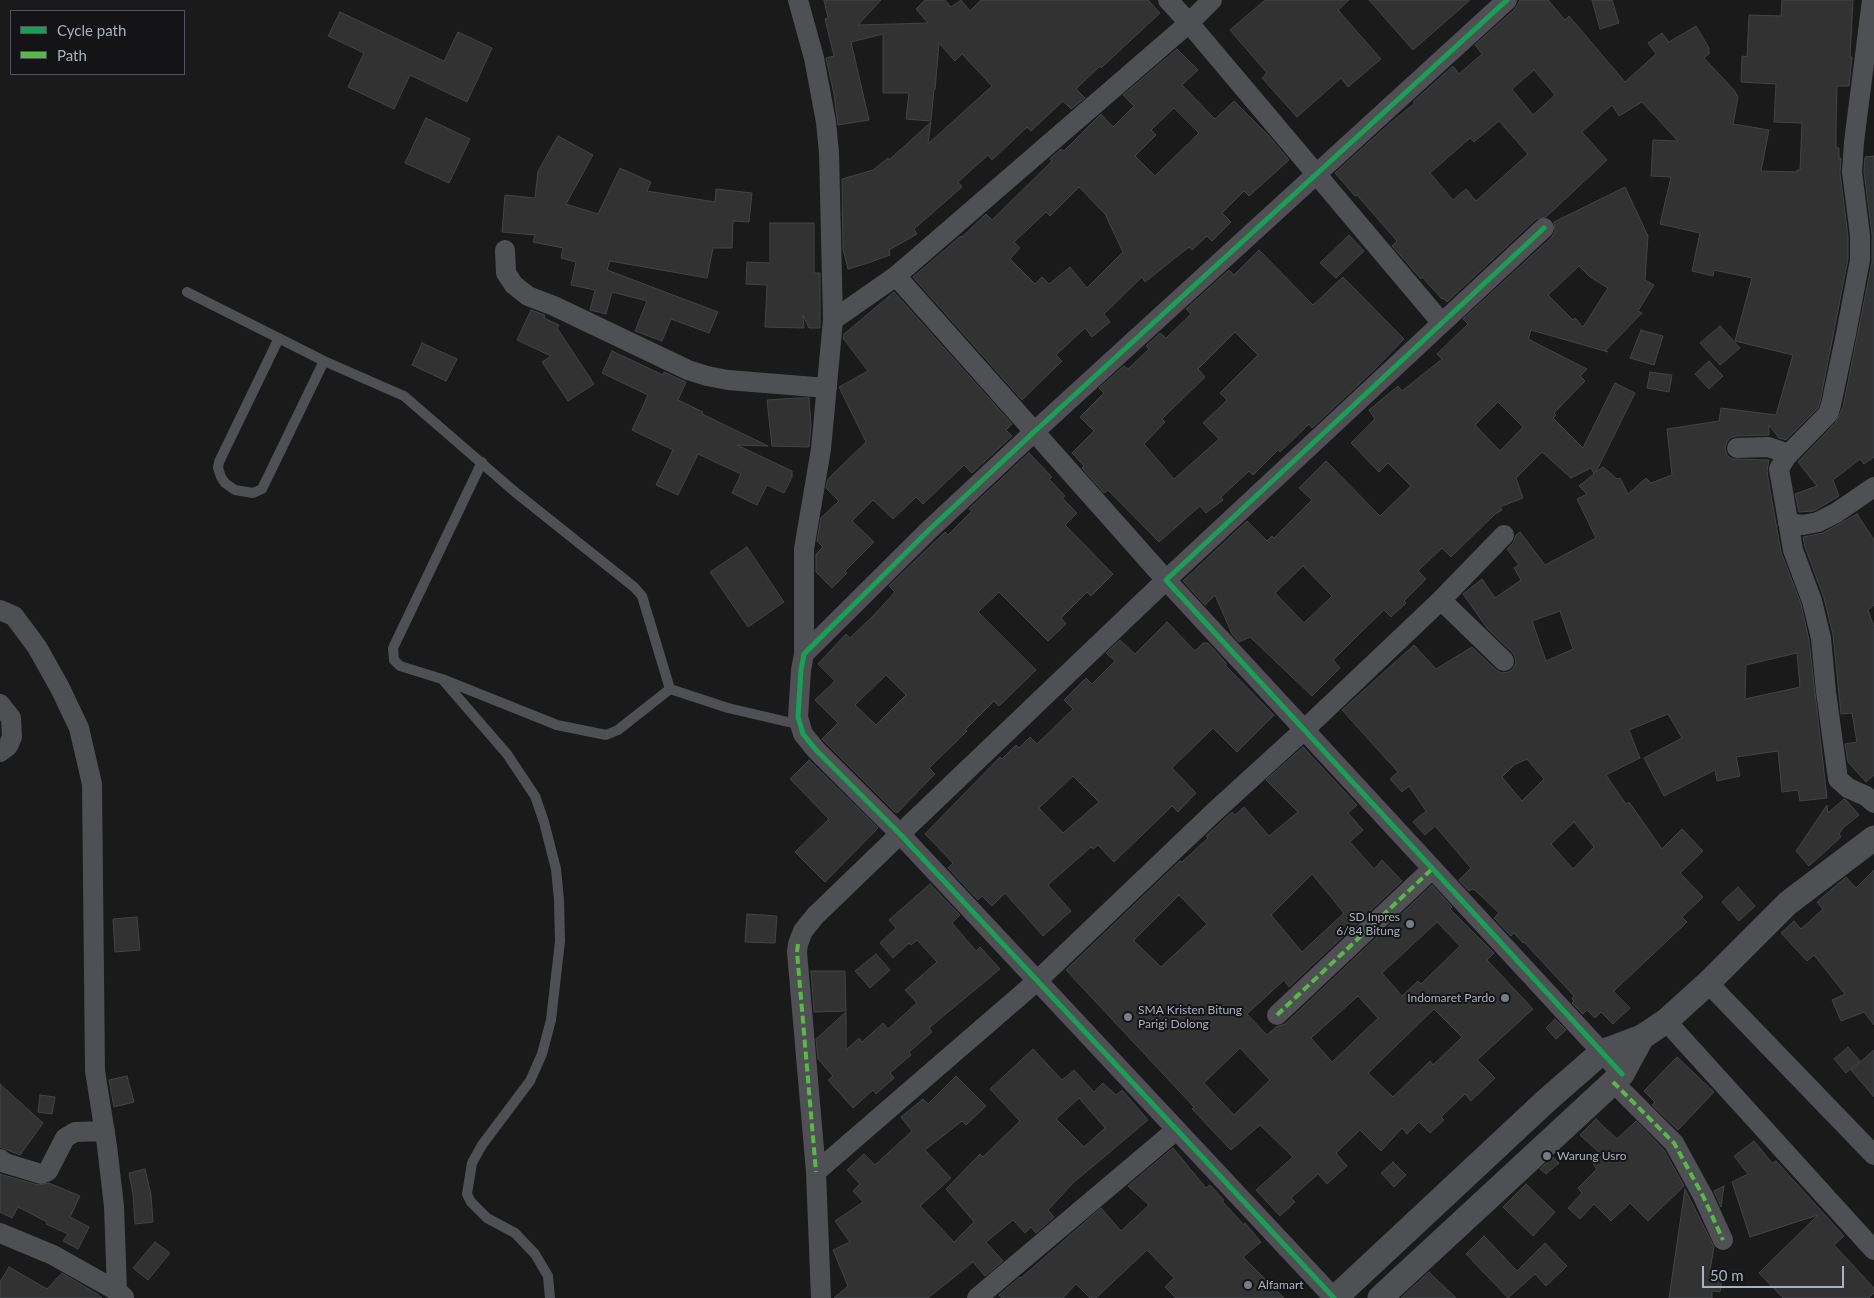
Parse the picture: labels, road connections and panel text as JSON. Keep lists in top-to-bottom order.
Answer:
{
  "places": [
    "SD Inpres 6/84 Bitung",
    "Indomaret Pardo",
    "SMA Kristen Bitung Parigi Dolong",
    "Warung Usro",
    "Alfamart"
  ],
  "legend": ["Cycle path", "Path"],
  "scale_bar": "50 m"
}
